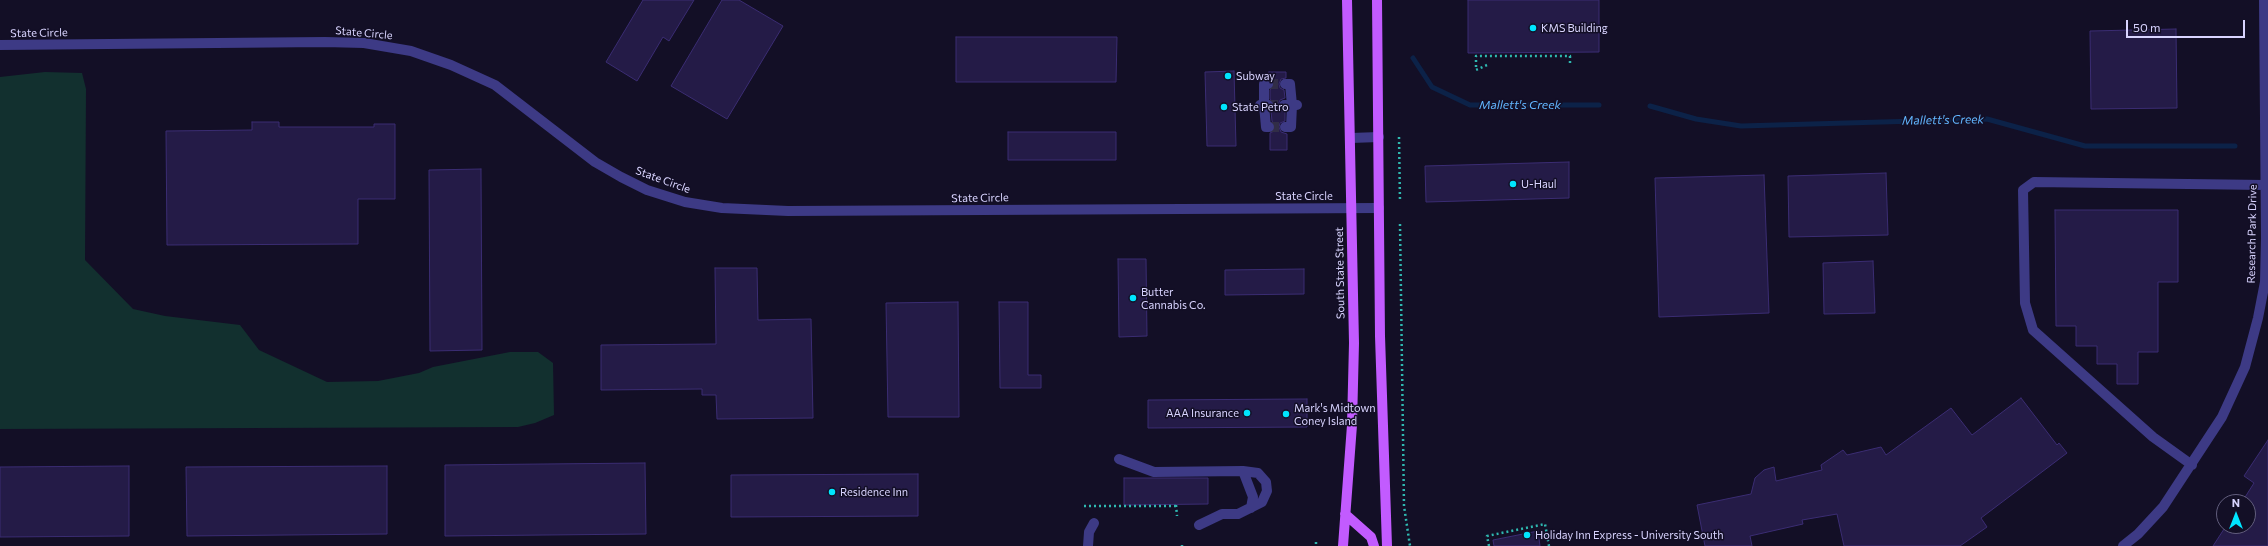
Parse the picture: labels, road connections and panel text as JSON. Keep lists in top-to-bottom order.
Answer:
{
  "streets": {
    "main road": ["South State Street"],
    "street": ["State Circle", "Research Park Drive"]
  },
  "crossings": [
    ["State Circle", "South State Street"]
  ],
  "water": ["Mallett's Creek"],
  "places": [
    "KMS Building",
    "Subway",
    "State Petro",
    "U-Haul",
    "Butter Cannabis Co.",
    "AAA Insurance",
    "Mark's Midtown Coney Island",
    "Residence Inn",
    "Holiday Inn Express - University South"
  ],
  "scale_bar": "50 m",
  "north": "top"
}
